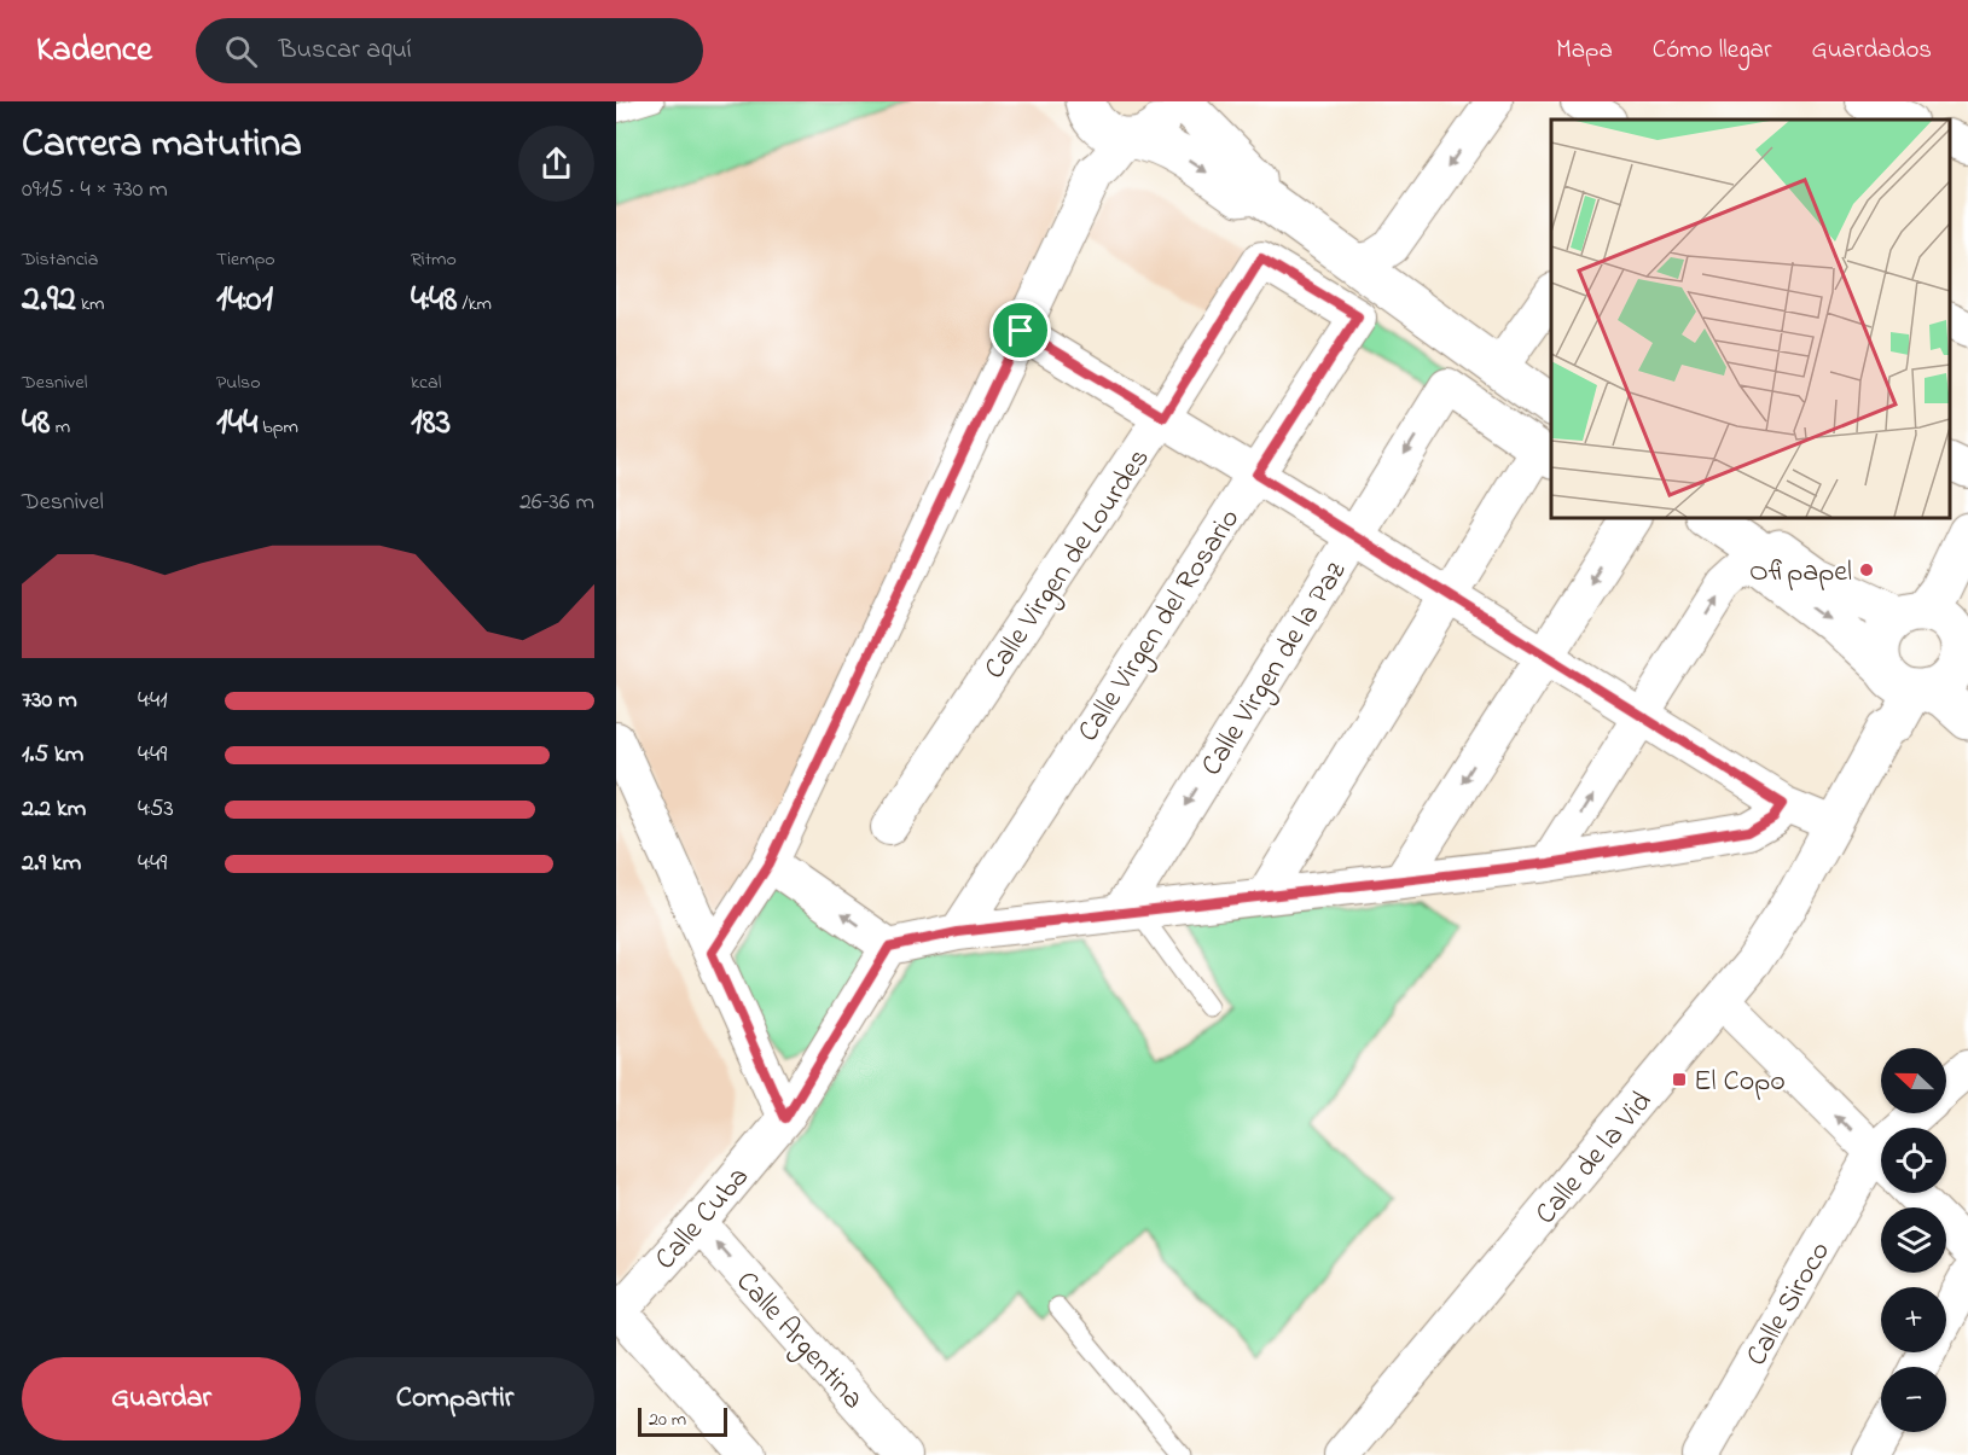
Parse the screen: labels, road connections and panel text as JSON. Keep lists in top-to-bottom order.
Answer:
{
  "streets": {
    "street": [
      "Calle Virgen de Lourdes",
      "Calle Virgen del Rosario",
      "Calle Virgen de la Paz",
      "Calle de la Vid",
      "Calle Cuba",
      "Calle Siroco",
      "Calle Argentina"
    ]
  },
  "crossings": [
    ["Calle Virgen de Lourdes", "Calle Virgen del Rosario"],
    ["Calle Cuba", "Calle Argentina"]
  ],
  "places": {
    "other": ["Ofipapel"],
    "transit": ["El Copo"]
  },
  "scale_bar": "20 m",
  "north": "left",
  "page": {
    "header": "Kadence",
    "search": "Buscar aquí",
    "nav": ["Mapa", "Cómo llegar", "Guardados"],
    "heading": ["Carrera matutina", "09:15 · 4 × 730 m"],
    "stats": [
      ["Distancia", "2.92 km"],
      ["Tiempo", "14:01"],
      ["Ritmo", "4:48 /km"],
      ["Desnivel", "48 m"],
      ["Pulso", "144 bpm"],
      ["kcal", "183"]
    ],
    "chart": ["Desnivel", "26–36 m"],
    "list": [
      {
        "name": "730 m",
        "note": "4:41"
      },
      {
        "name": "1.5 km",
        "note": "4:49"
      },
      {
        "name": "2.2 km",
        "note": "4:53"
      },
      {
        "name": "2.9 km",
        "note": "4:49"
      }
    ],
    "map_buttons": ["+", "−"],
    "buttons": ["Guardar", "Compartir"],
    "scale": "20 m"
  }
}
